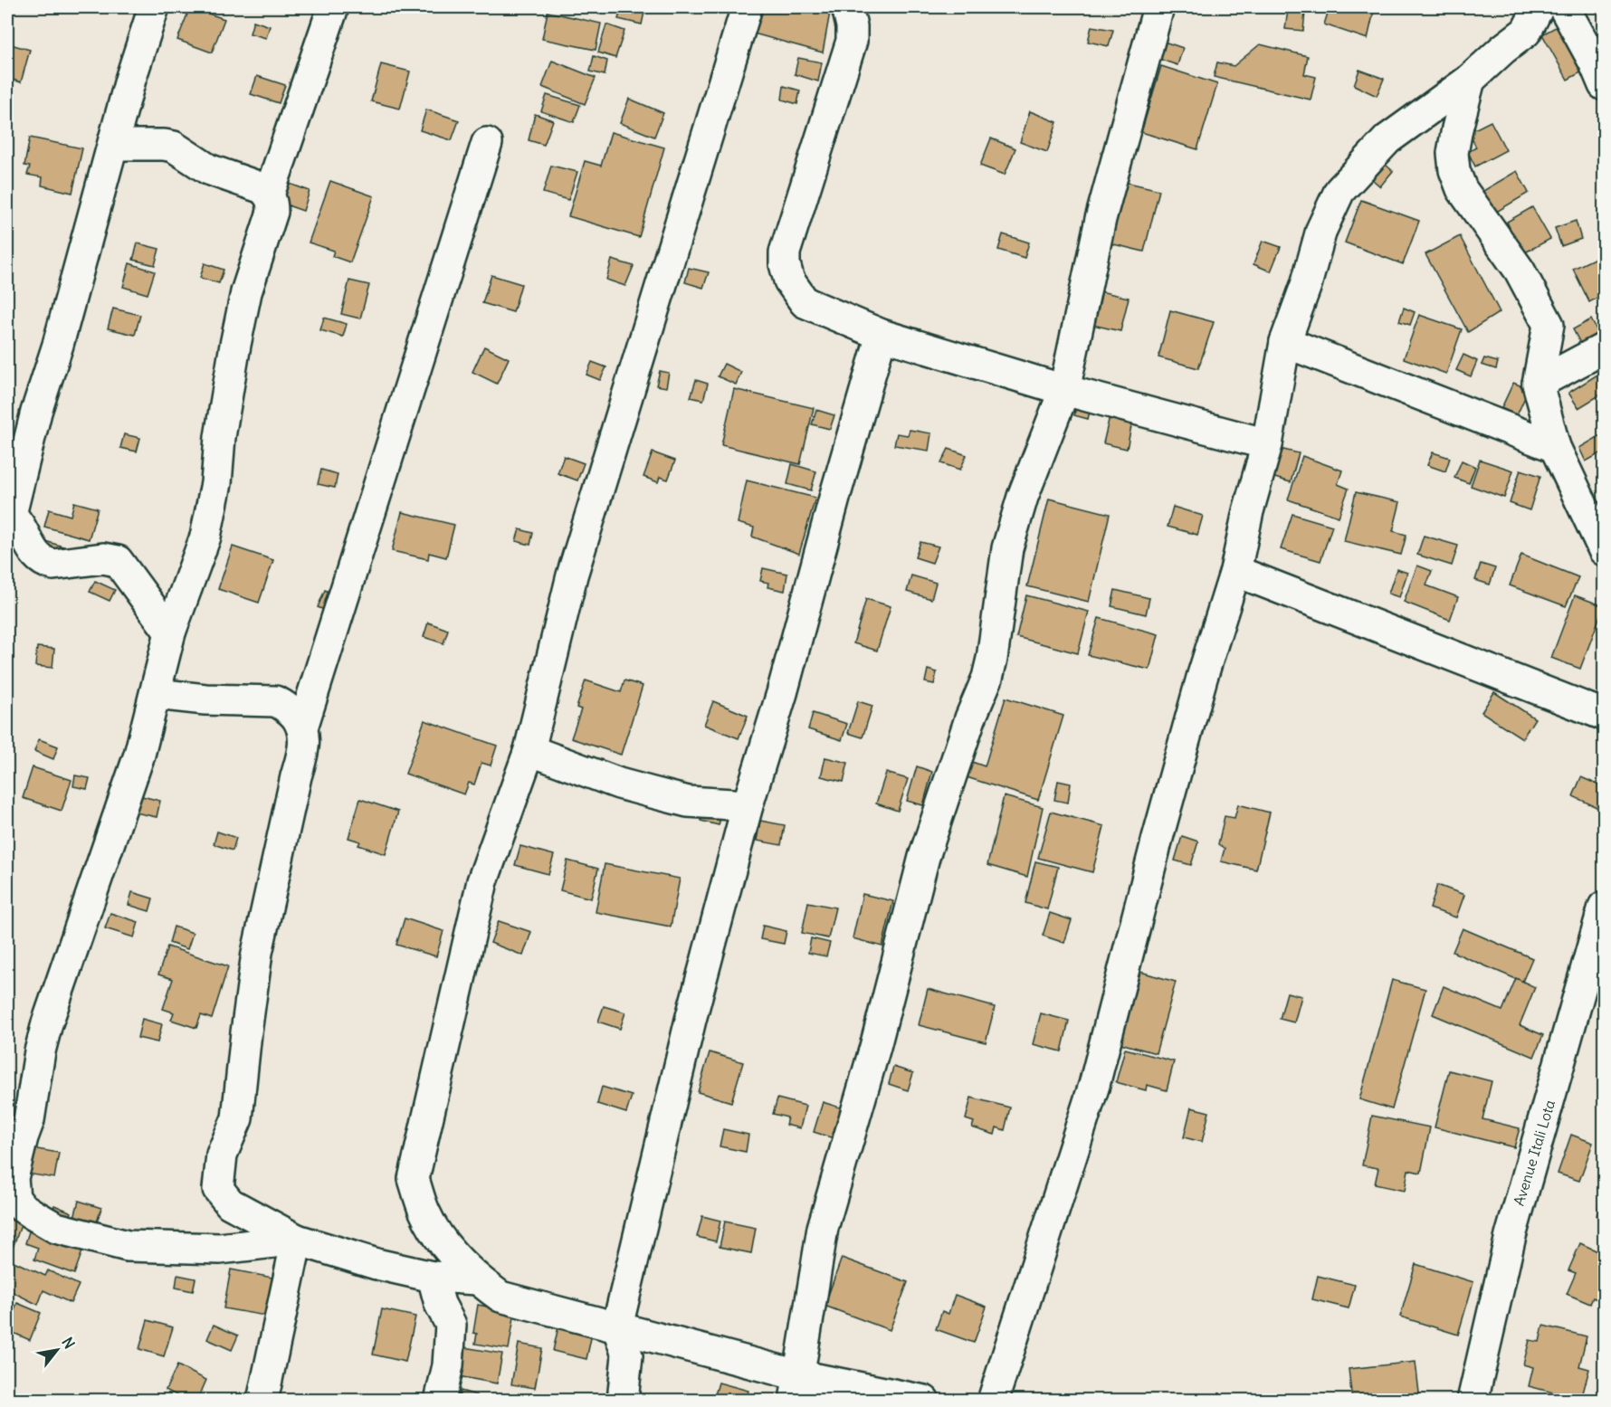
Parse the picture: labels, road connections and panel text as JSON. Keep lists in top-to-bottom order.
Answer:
{
  "streets": {
    "street": ["Avenue Itali Lota"]
  },
  "north": "top right"
}
